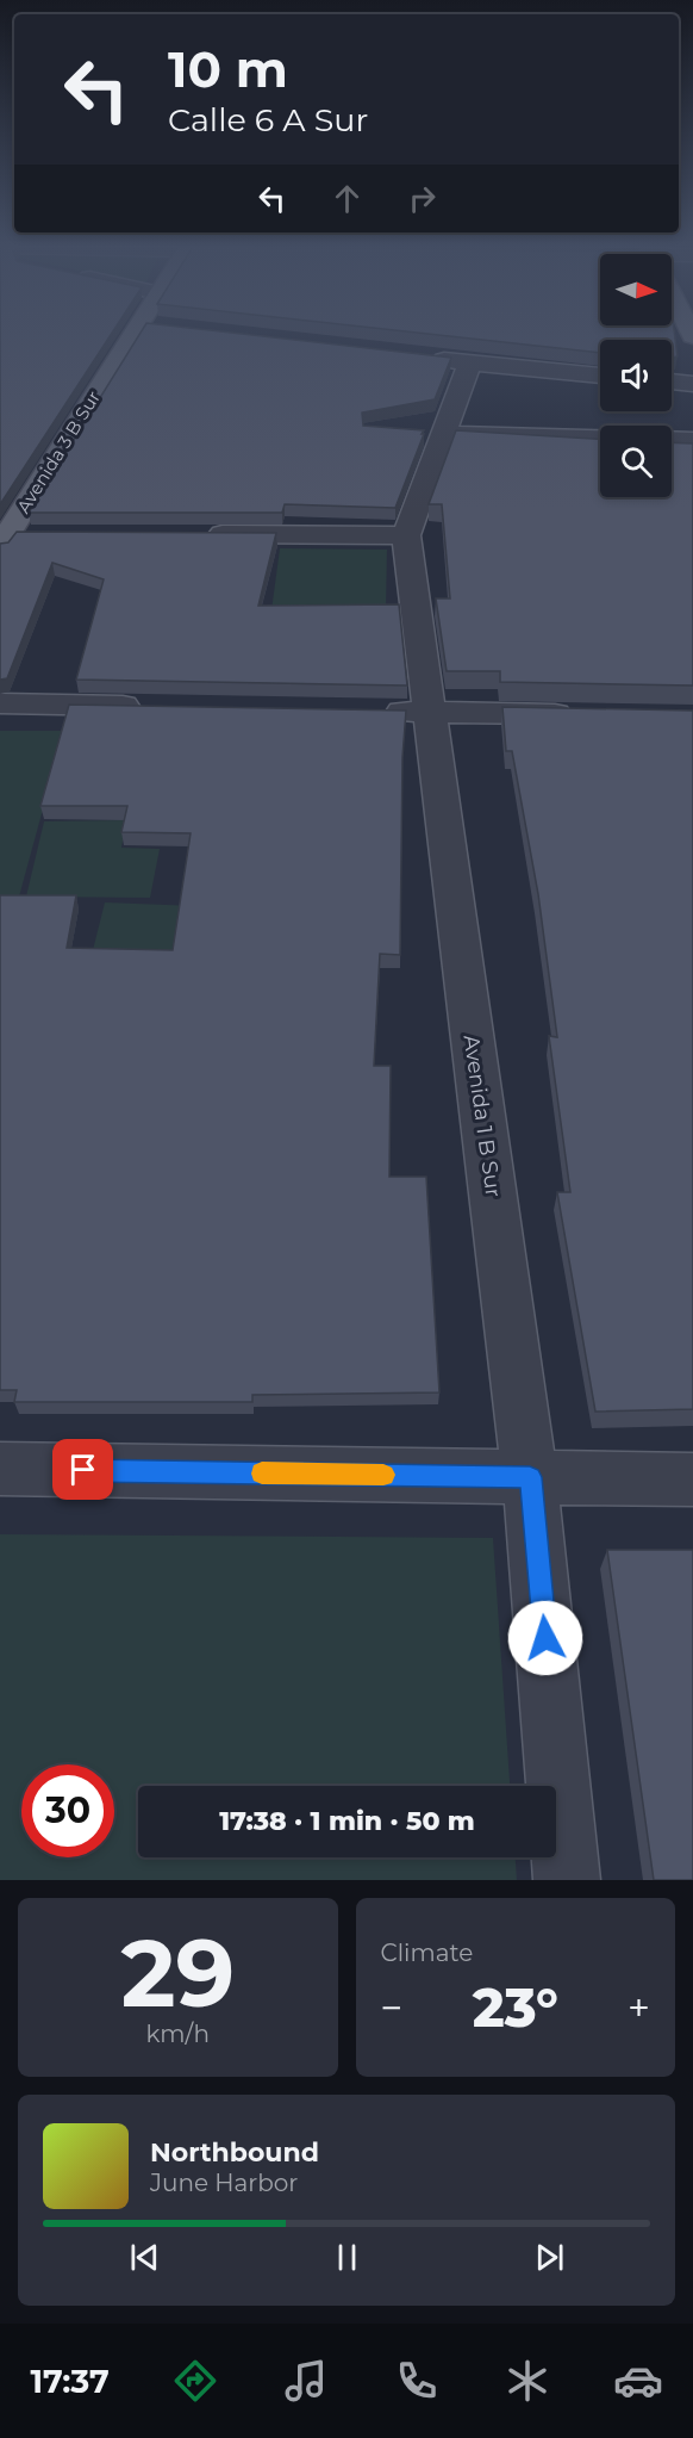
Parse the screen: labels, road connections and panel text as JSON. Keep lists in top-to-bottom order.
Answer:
{
  "streets": {
    "main road": ["Avenida 3 B Sur"],
    "street": ["Avenida 1 B Sur"]
  },
  "north": "right",
  "page": {
    "turn": ["10 m", "Calle 6 A Sur"],
    "limit": "30",
    "trip": "17:38 · 1 min · 50 m",
    "tile": [
      ["29", "km/h"],
      "Climate"
    ],
    "heat": ["−", "23°", "+"],
    "song": ["Northbound", "June Harbor"],
    "tabs": "17:37"
  }
}
